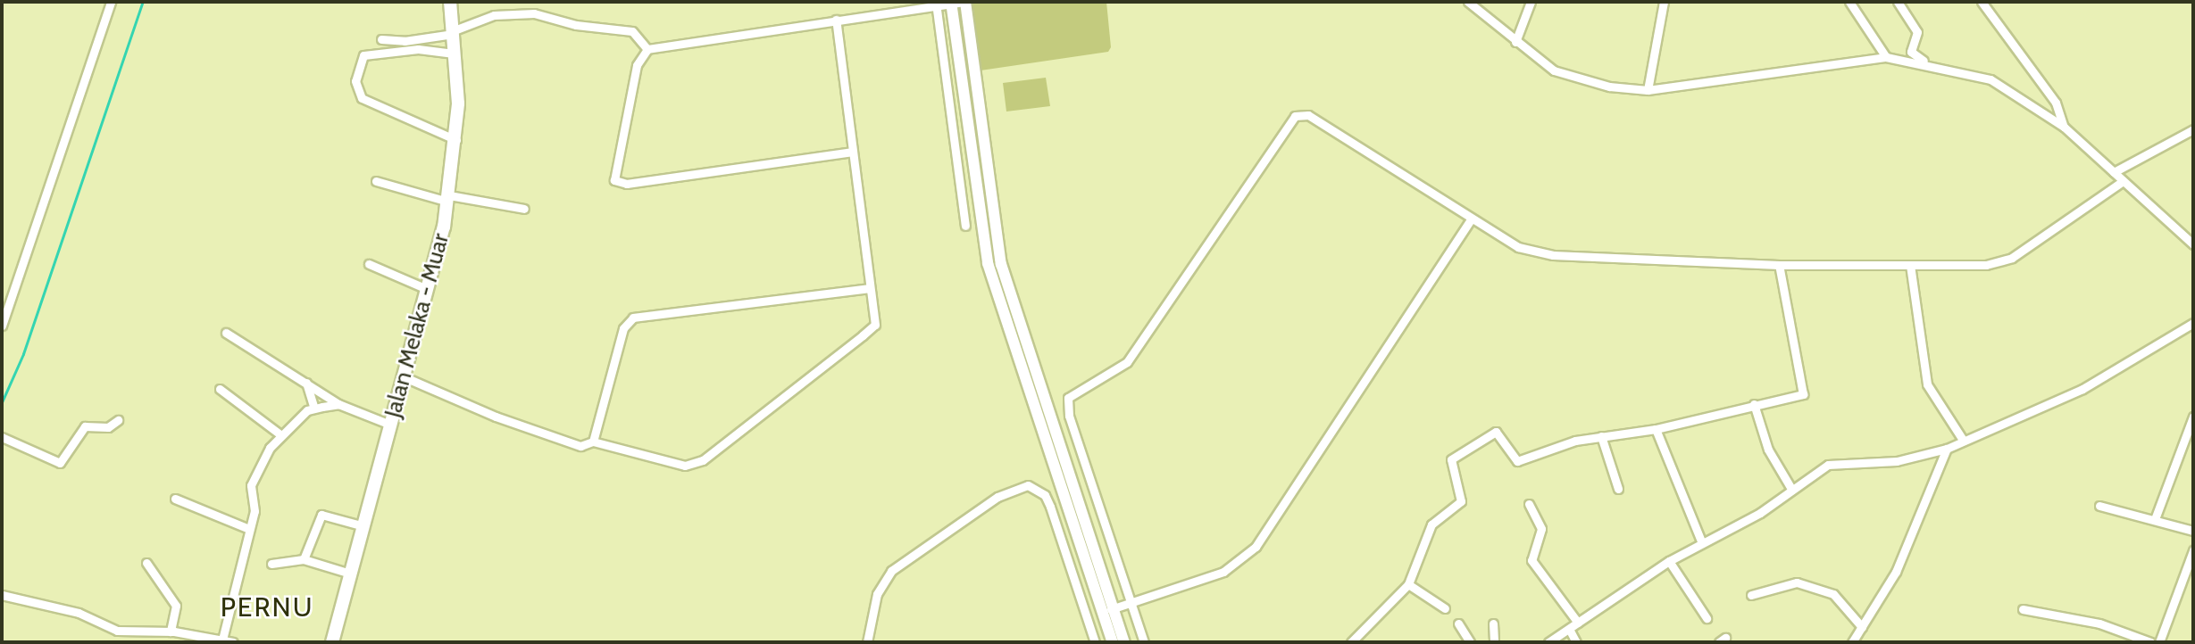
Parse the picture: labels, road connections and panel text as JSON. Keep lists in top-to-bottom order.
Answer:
{
  "streets": {
    "main road": ["Jalan Melaka - Muar"]
  },
  "districts": ["PERNU"]
}
